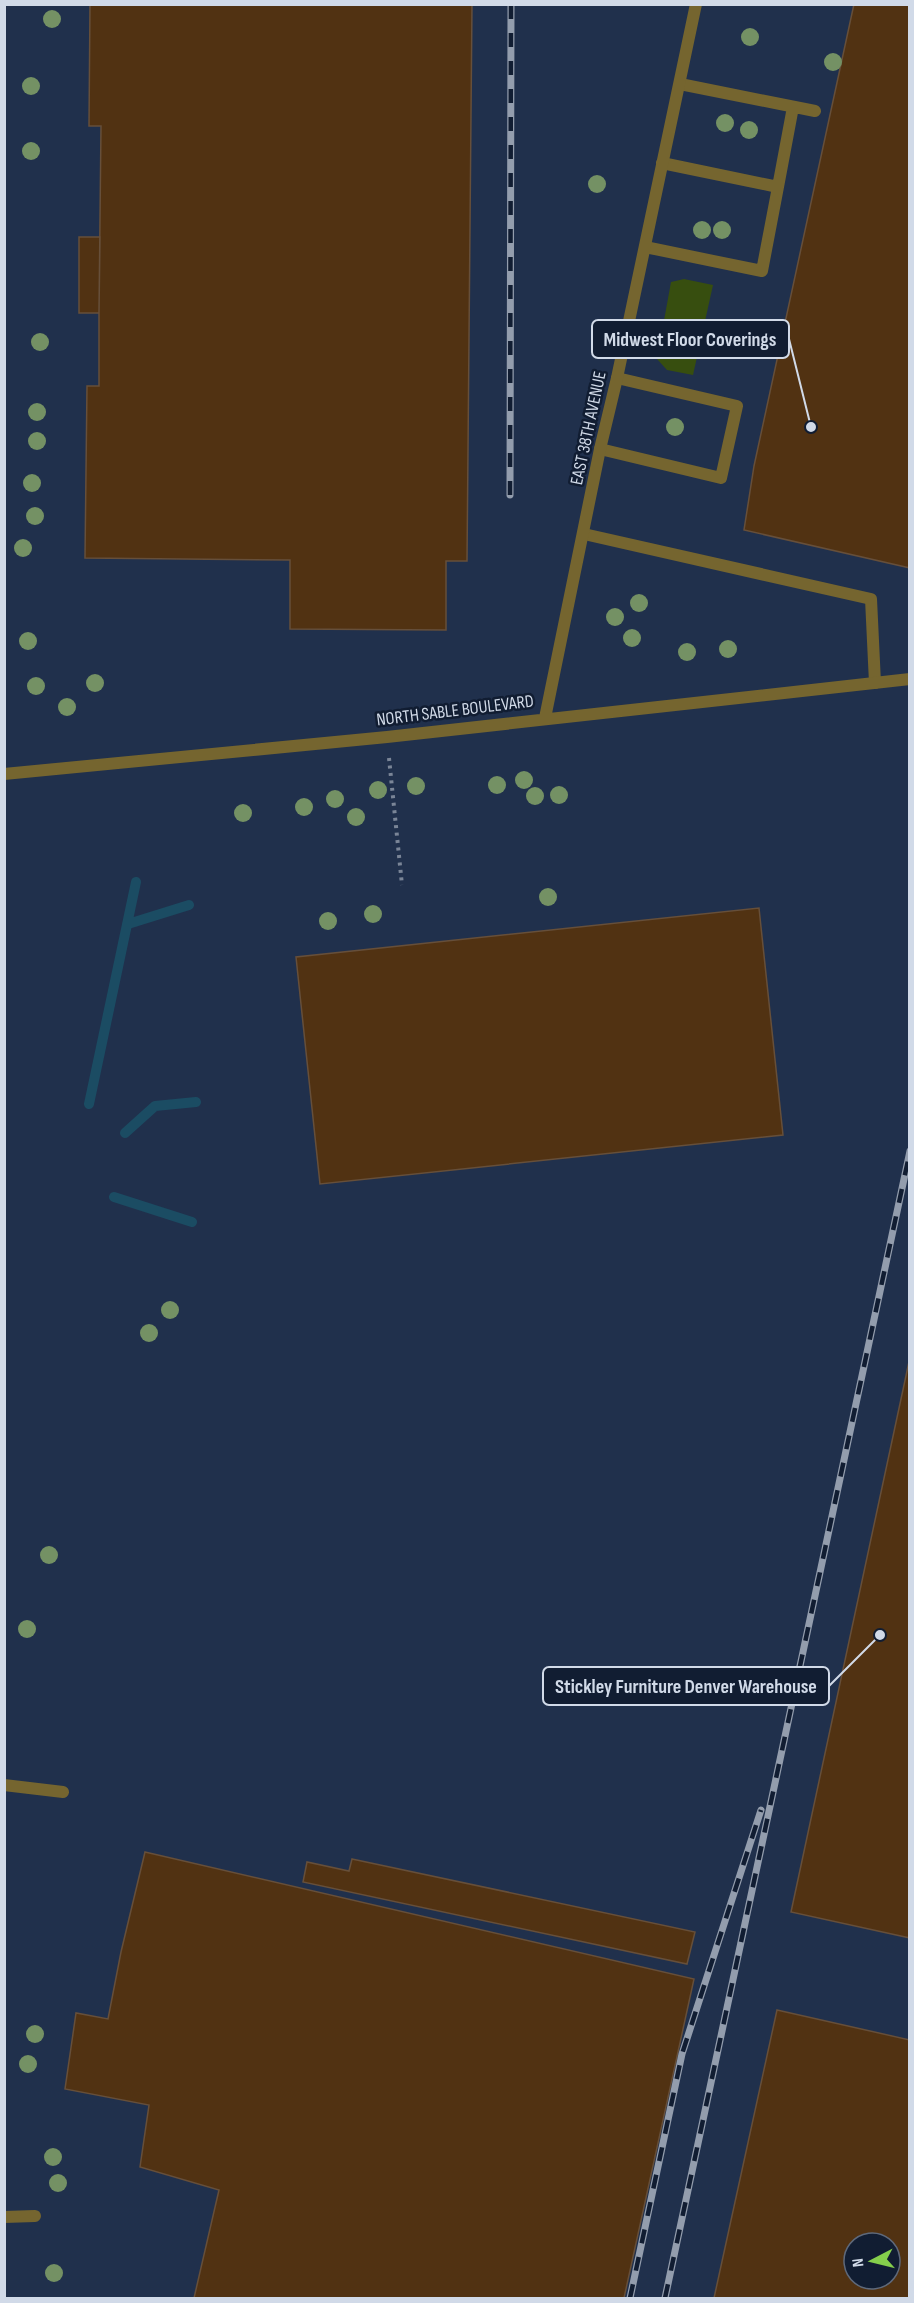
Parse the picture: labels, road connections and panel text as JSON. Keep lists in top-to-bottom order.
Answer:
{
  "streets": {
    "street": ["EAST 38TH AVENUE", "NORTH SABLE BOULEVARD"]
  },
  "crossings": [
    ["EAST 38TH AVENUE", "NORTH SABLE BOULEVARD"]
  ],
  "places": ["Midwest Floor Coverings", "Stickley Furniture Denver Warehouse"],
  "north": "left"
}
